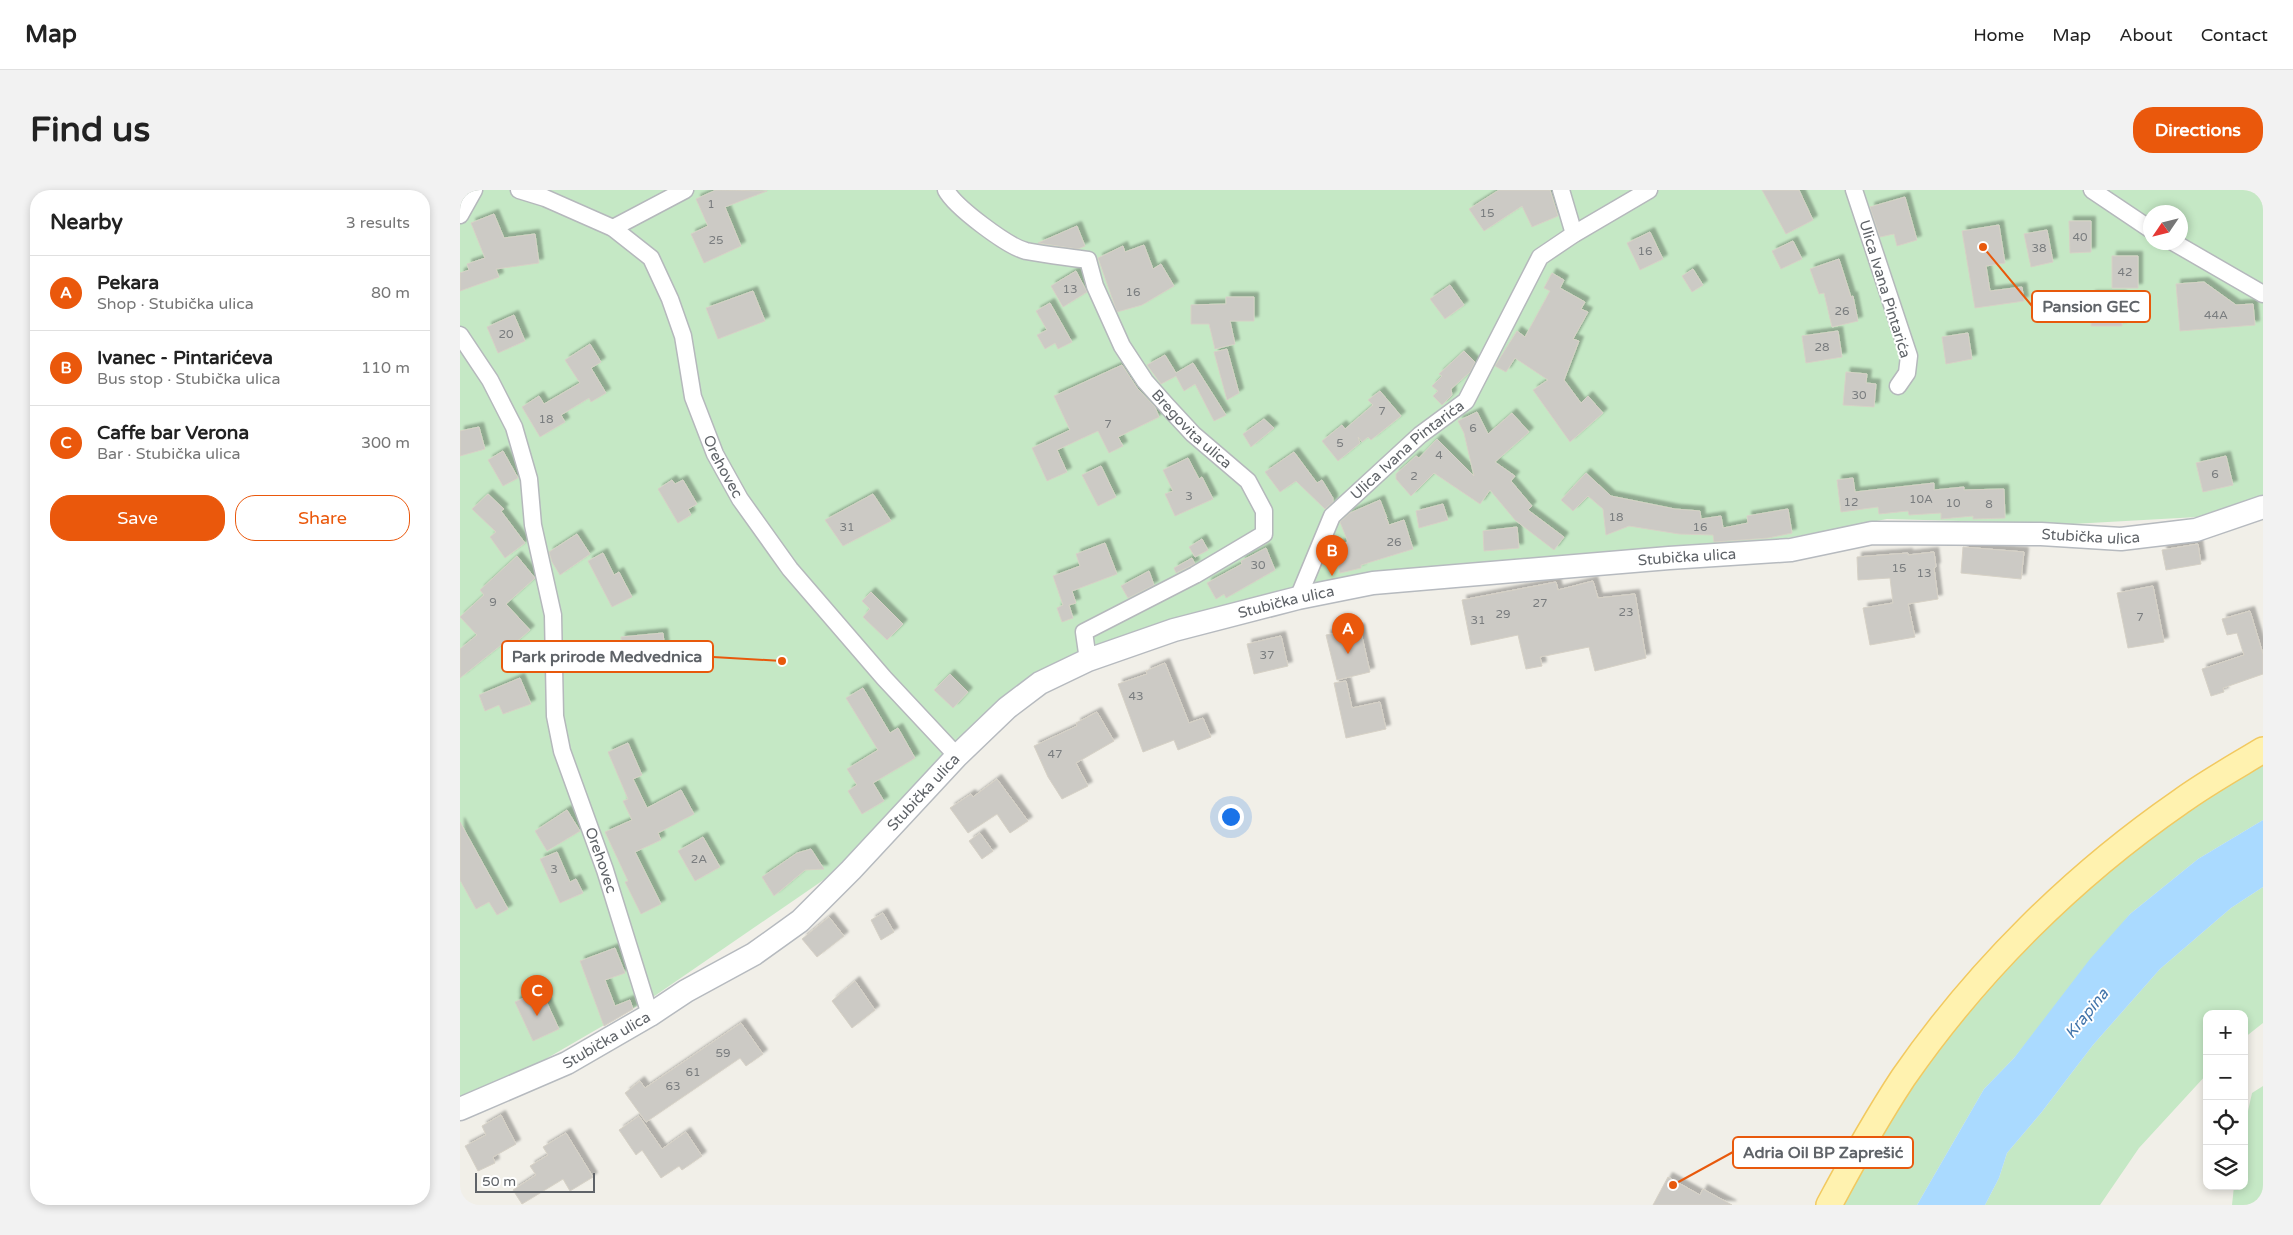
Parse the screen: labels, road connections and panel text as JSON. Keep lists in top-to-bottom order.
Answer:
{
  "streets": {
    "main road": ["Stubička ulica"],
    "street": ["Ulica Ivana Pintarića", "Bregovita ulica", "Orehovec"]
  },
  "crossings": [
    ["Ulica Ivana Pintarića", "Stubička ulica"],
    ["Bregovita ulica", "Stubička ulica"],
    ["Orehovec", "Stubička ulica"]
  ],
  "water": ["Krapina"],
  "places": ["Pansion GEC", "Park prirode Medvednica", "Adria Oil BP Zaprešić"],
  "house_numbers": [
    "1",
    "15",
    "40",
    "25",
    "38",
    "16",
    "42",
    "13",
    "16",
    "26",
    "44A",
    "20",
    "28",
    "30",
    "7",
    "18",
    "7",
    "6",
    "5",
    "4",
    "6",
    "2",
    "3",
    "10A",
    "12",
    "10",
    "8",
    "18",
    "31",
    "16",
    "26",
    "30",
    "15",
    "13",
    "9",
    "27",
    "23",
    "29",
    "7",
    "31",
    "37",
    "43",
    "47",
    "2A",
    "3",
    "59",
    "61",
    "63"
  ],
  "scale_bar": "50 m",
  "north": "bottom left",
  "page": {
    "header": "Map",
    "nav": [
      "Home",
      "Map",
      "About",
      "Contact"
    ],
    "buttons": [
      "Directions",
      ["Save", "Share"]
    ],
    "title": "Find us",
    "heading": ["Nearby", "3 results"],
    "list": [
      {
        "mark": "A",
        "name": "Pekara",
        "note": "Shop · Stubička ulica",
        "value": "80 m"
      },
      {
        "mark": "B",
        "name": "Ivanec - Pintarićeva",
        "note": "Bus stop · Stubička ulica",
        "value": "110 m"
      },
      {
        "mark": "C",
        "name": "Caffe bar Verona",
        "note": "Bar · Stubička ulica",
        "value": "300 m"
      }
    ],
    "pins": ["B", "A", "C"],
    "map_buttons": ["+", "−"],
    "scale": "50 m"
  }
}
